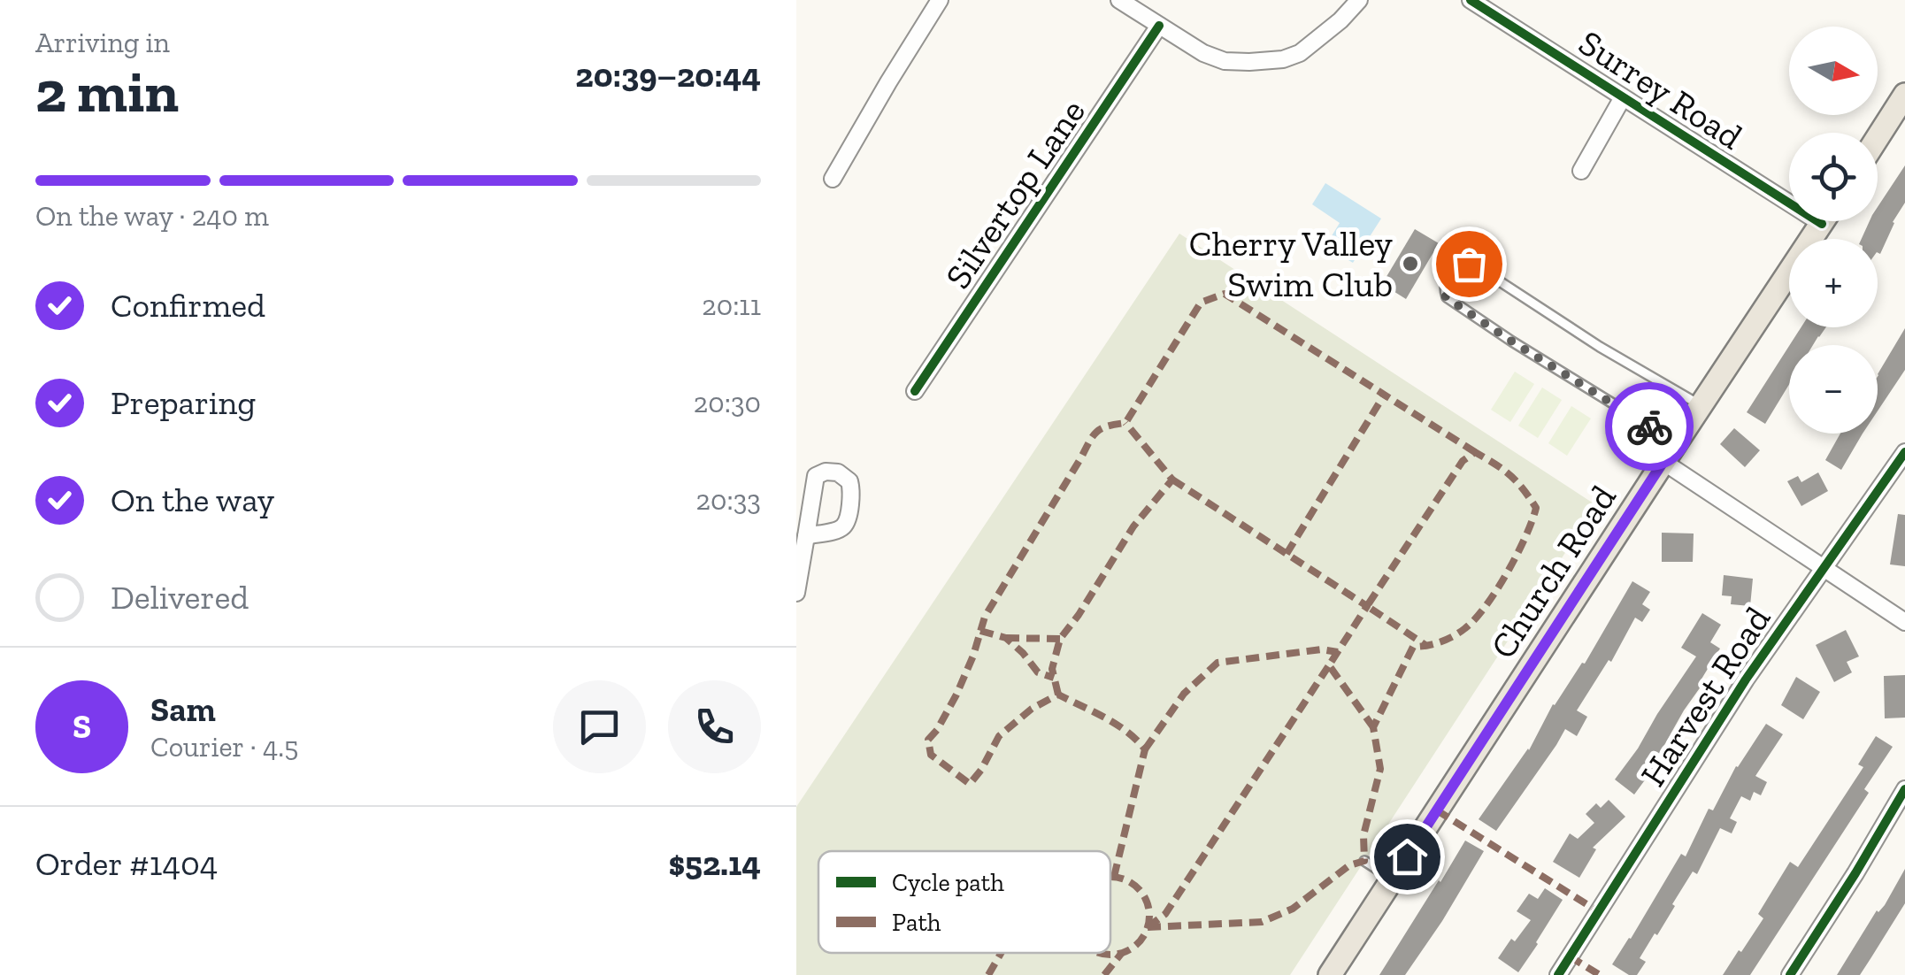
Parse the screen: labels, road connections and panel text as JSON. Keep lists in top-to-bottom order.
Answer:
{
  "streets": {
    "main road": ["Church Road"],
    "street": ["Surrey Road", "Silvertop Lane", "Harvest Road"]
  },
  "places": ["Cherry Valley Swim Club"],
  "legend": ["Cycle path", "Path"],
  "north": "right",
  "page": {
    "heading": ["2 min", "Arriving in", "20:39–20:44"],
    "panel": [
      "Sam",
      "Courier · 4.5",
      "Order #1404",
      "$52.14"
    ],
    "map_buttons": ["+", "−"],
    "bar": "On the way · 240 m",
    "list": [
      ["Confirmed", "20:11"],
      ["Preparing", "20:30"],
      ["On the way", "20:33"],
      "Delivered"
    ],
    "round": "S"
  }
}
